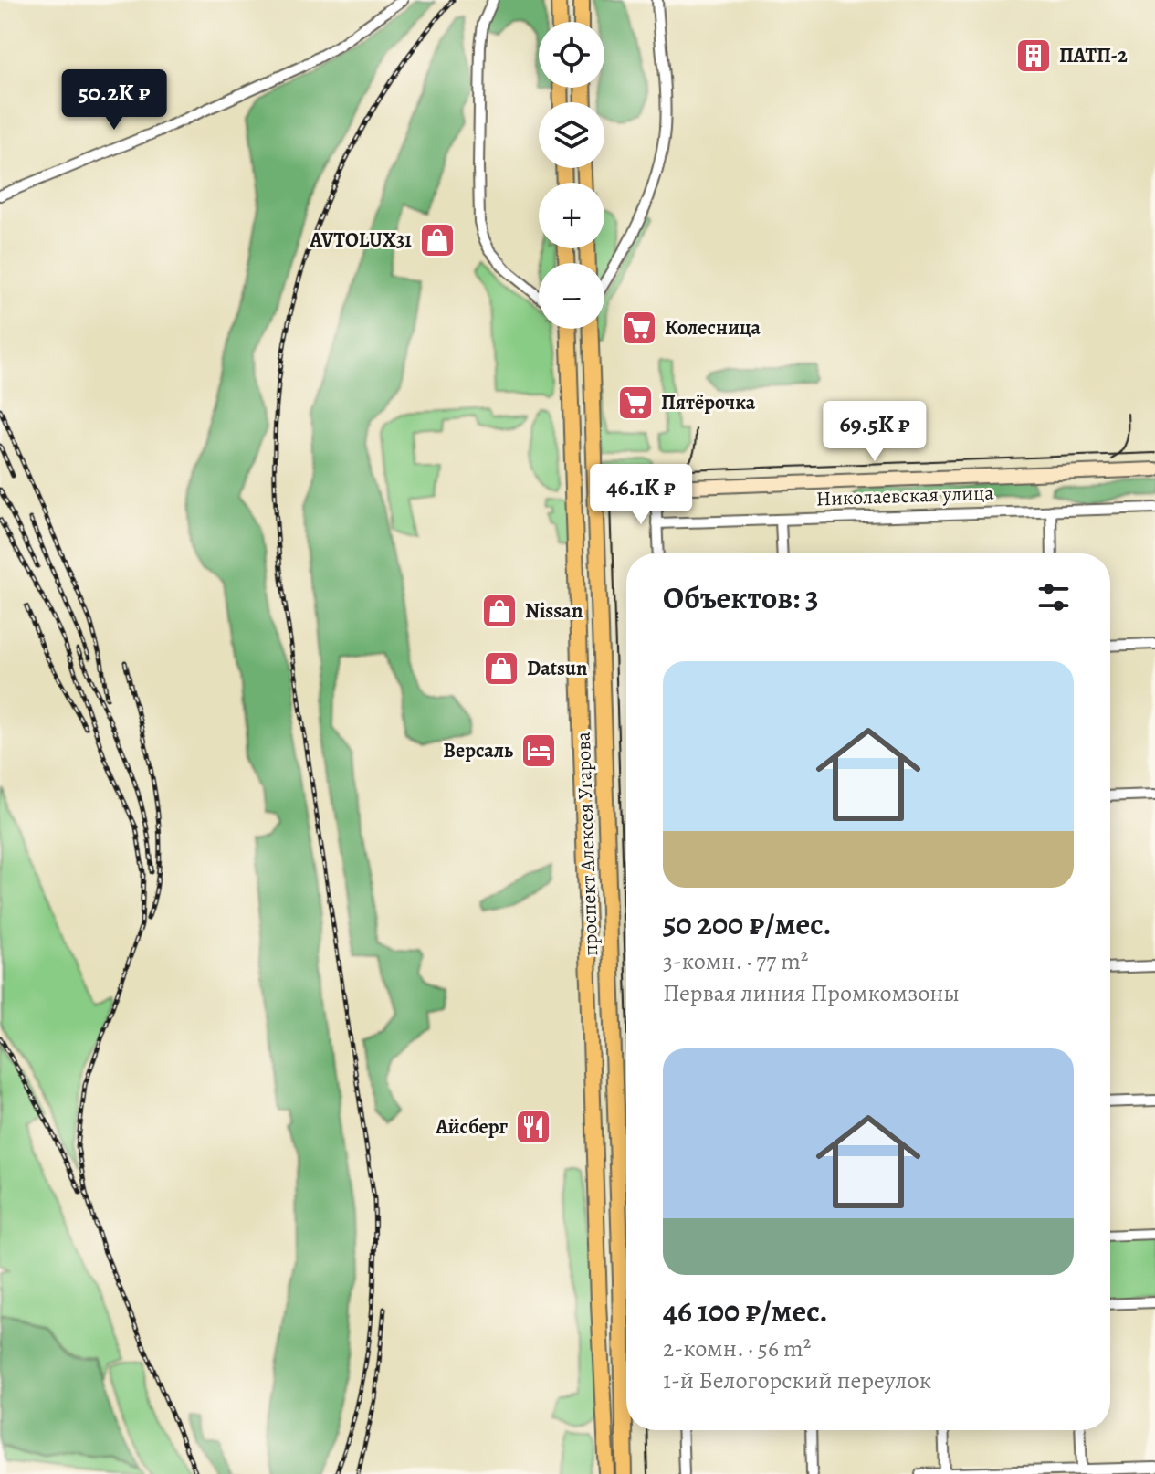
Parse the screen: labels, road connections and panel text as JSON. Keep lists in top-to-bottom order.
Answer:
{
  "streets": {
    "main road": ["Николаевская улица", "проспект Алексея Угарова"]
  },
  "crossings": [
    ["Николаевская улица", "проспект Алексея Угарова"]
  ],
  "places": {
    "building": ["ПАТП-2"],
    "shop": ["AVTOLUX31", "Nissan", "Datsun"],
    "supermarket": ["Колесница", "Пятёрочка"],
    "hotel": ["Версаль"],
    "restaurant": ["Айсберг"]
  },
  "page": {
    "map_buttons": ["+", "−"],
    "price": ["50.2K ₽", "69.5K ₽", "46.1K ₽"],
    "heading": "Объектов: 3",
    "list": [
      {
        "name": "50 200 ₽/мес.",
        "note": "3-комн. · 77 m² · Первая линия Промкомзоны"
      },
      {
        "name": "46 100 ₽/мес.",
        "note": "2-комн. · 56 m² · 1-й Белогорский переулок"
      }
    ]
  }
}
